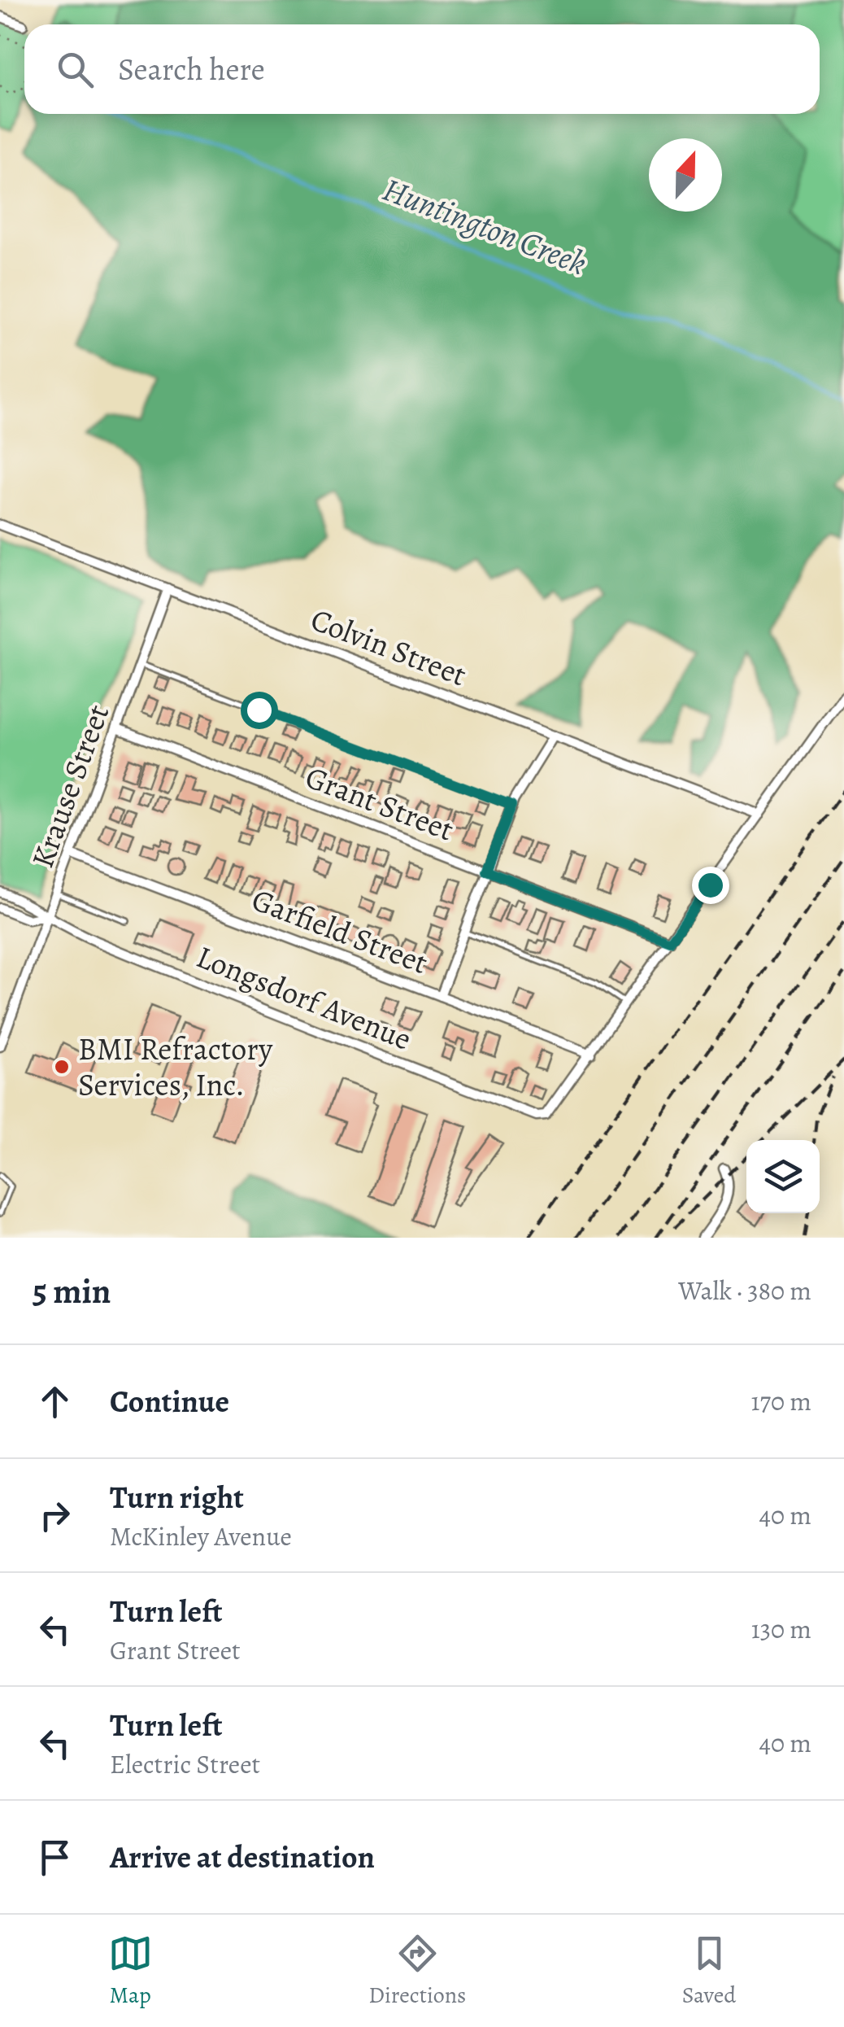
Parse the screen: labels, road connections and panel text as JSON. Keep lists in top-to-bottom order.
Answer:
{
  "streets": {
    "street": [
      "Colvin Street",
      "Krause Street",
      "Grant Street",
      "Garfield Street",
      "Longsdorf Avenue"
    ]
  },
  "crossings": [
    ["Colvin Street", "Krause Street"],
    ["Krause Street", "Grant Street"],
    ["Krause Street", "Garfield Street"],
    ["Krause Street", "Longsdorf Avenue"],
    ["Garfield Street", "Longsdorf Avenue"]
  ],
  "water": ["Huntington Creek"],
  "places": ["BMI Refractory Services, Inc."],
  "north": "top",
  "page": {
    "search": "Search here",
    "heading": ["5 min", "Walk · 380 m"],
    "list": [
      ["Continue", "170 m"],
      ["Turn right", "McKinley Avenue", "40 m"],
      ["Turn left", "Grant Street", "130 m"],
      ["Turn left", "Electric Street", "40 m"],
      "Arrive at destination"
    ],
    "nav": ["Map", "Directions", "Saved"]
  }
}
